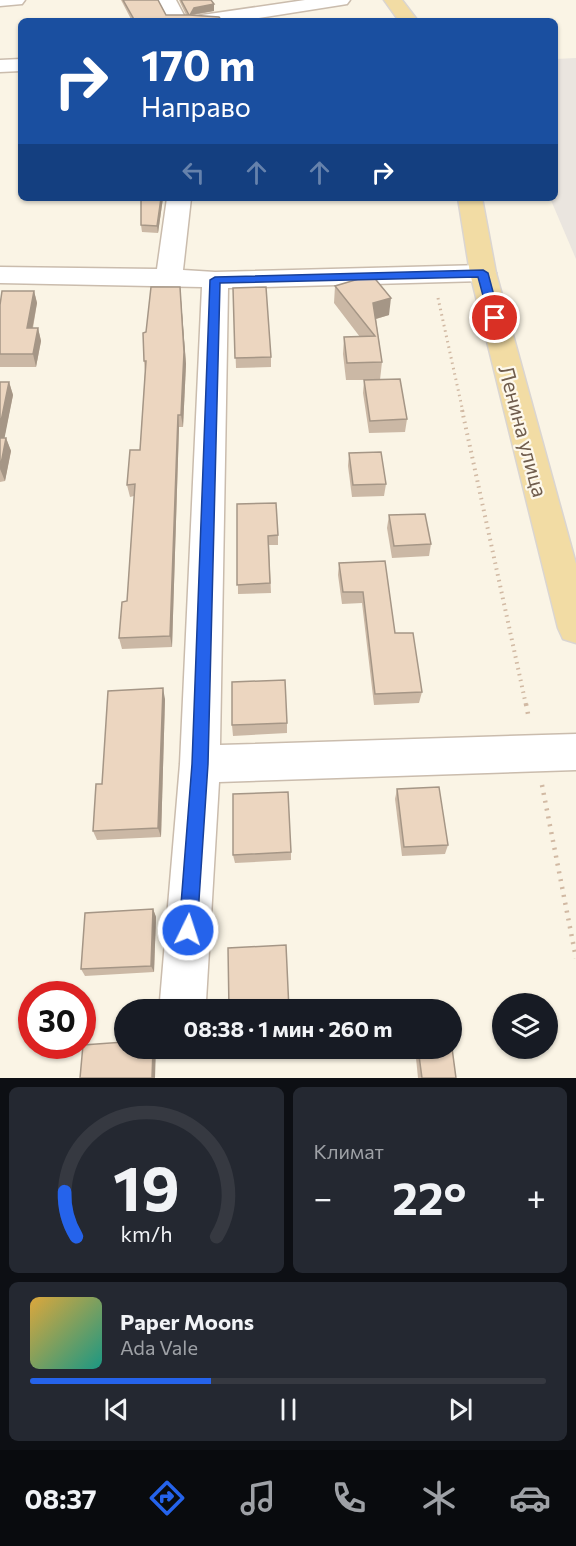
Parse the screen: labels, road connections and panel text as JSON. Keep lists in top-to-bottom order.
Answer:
{
  "streets": {
    "main road": ["Ленина улица"]
  },
  "page": {
    "turn": ["170 m", "Направо"],
    "limit": "30",
    "trip": "08:38 · 1 мин · 260 m",
    "tile": "Климат",
    "heat": ["−", "22°", "+"],
    "song": ["Paper Moons", "Ada Vale"],
    "tabs": "08:37",
    "gauge": ["19", "km/h"]
  }
}
